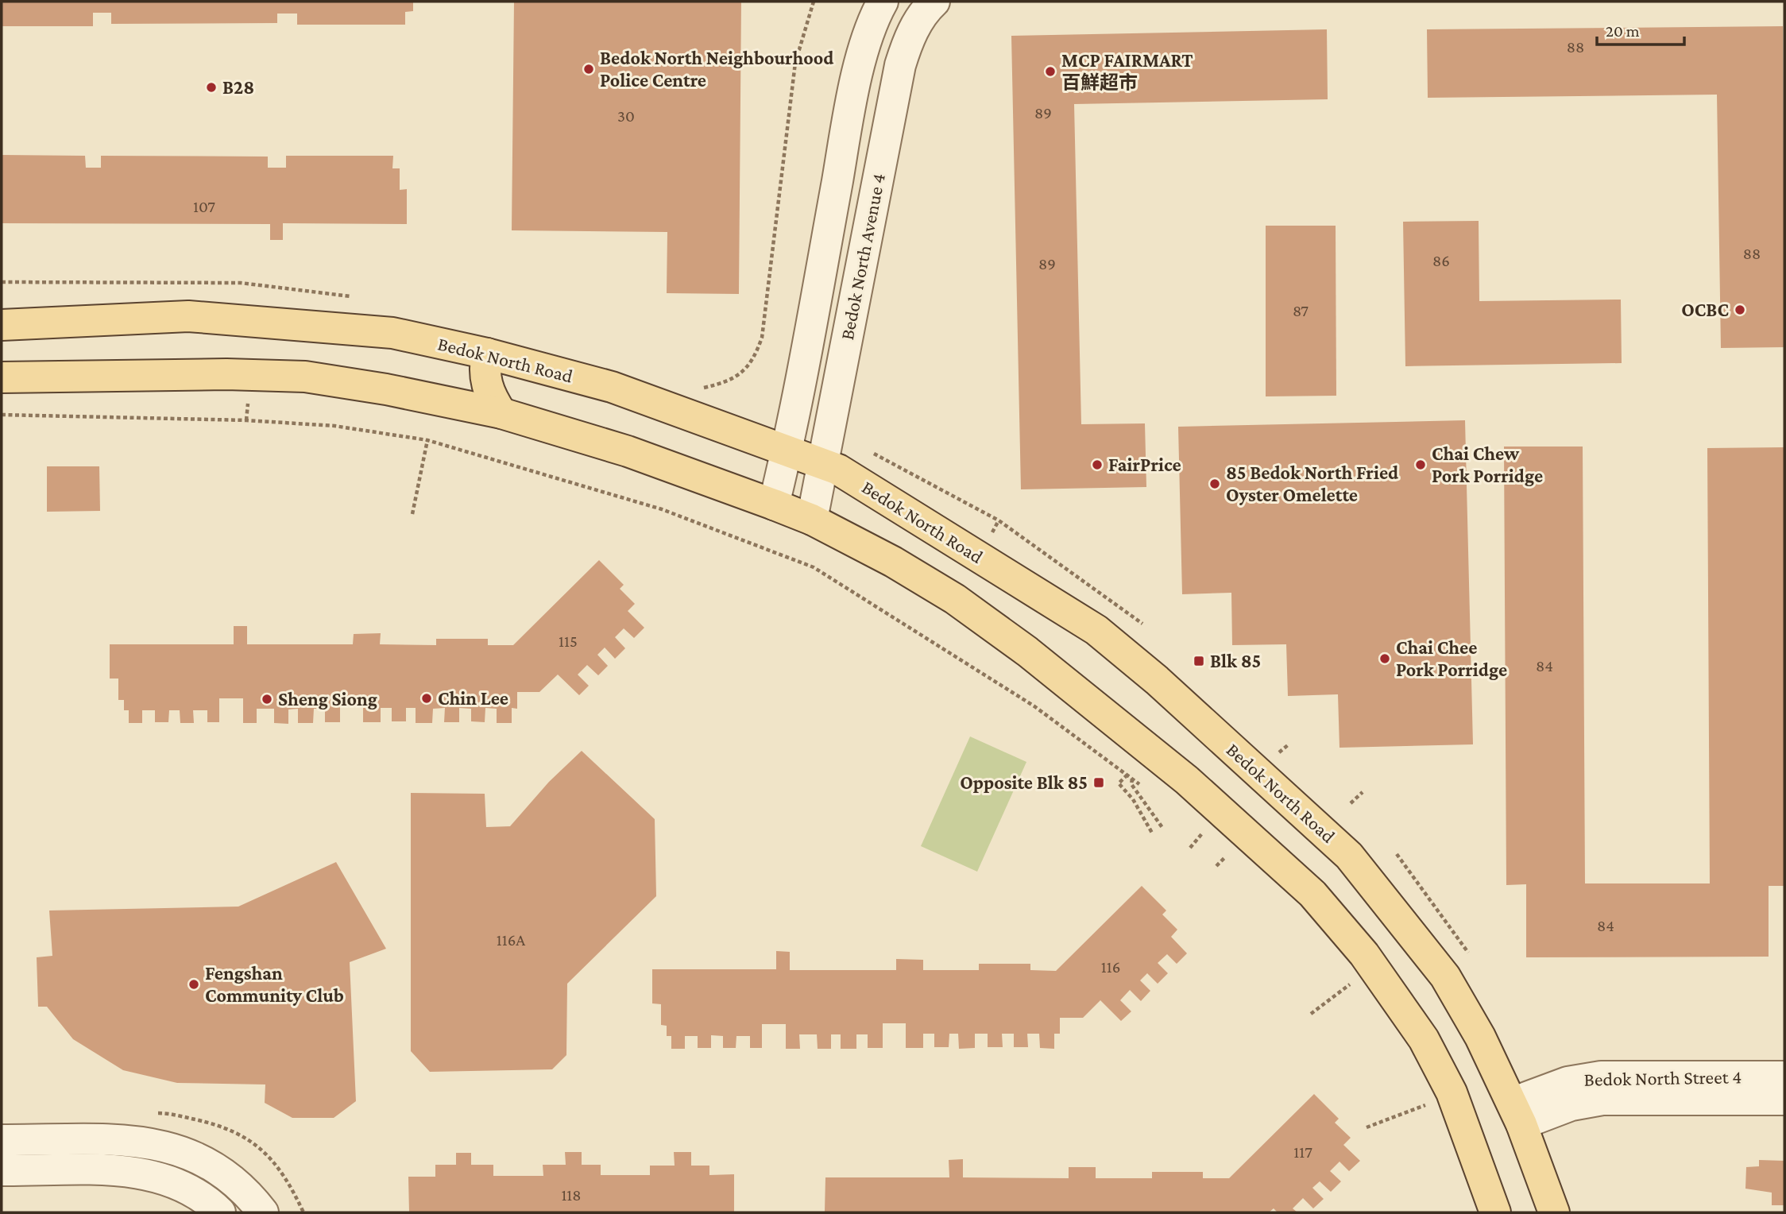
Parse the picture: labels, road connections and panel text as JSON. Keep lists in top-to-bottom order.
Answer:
{
  "streets": {
    "main road": ["Bedok North Road"],
    "street": ["Bedok North Avenue 4", "Bedok North Street 4"]
  },
  "crossings": [
    ["Bedok North Avenue 4", "Bedok North Road"],
    ["Bedok North Road", "Bedok North Street 4"]
  ],
  "places": {
    "other": [
      "Bedok North Neighbourhood Police Centre",
      "MCP FAIRMART 百鮮超市",
      "B28",
      "OCBC",
      "FairPrice",
      "Chai Chew Pork Porridge",
      "85 Bedok North Fried Oyster Omelette",
      "Chai Chee Pork Porridge",
      "Chin Lee",
      "Sheng Siong",
      "Fengshan Community Club"
    ],
    "transit": ["Blk 85", "Opposite Blk 85"]
  },
  "house_numbers": [
    "88",
    "89",
    "30",
    "107",
    "88",
    "86",
    "89",
    "87",
    "115",
    "84",
    "84",
    "116A",
    "116",
    "117",
    "118"
  ],
  "scale_bar": "20 m"
}
